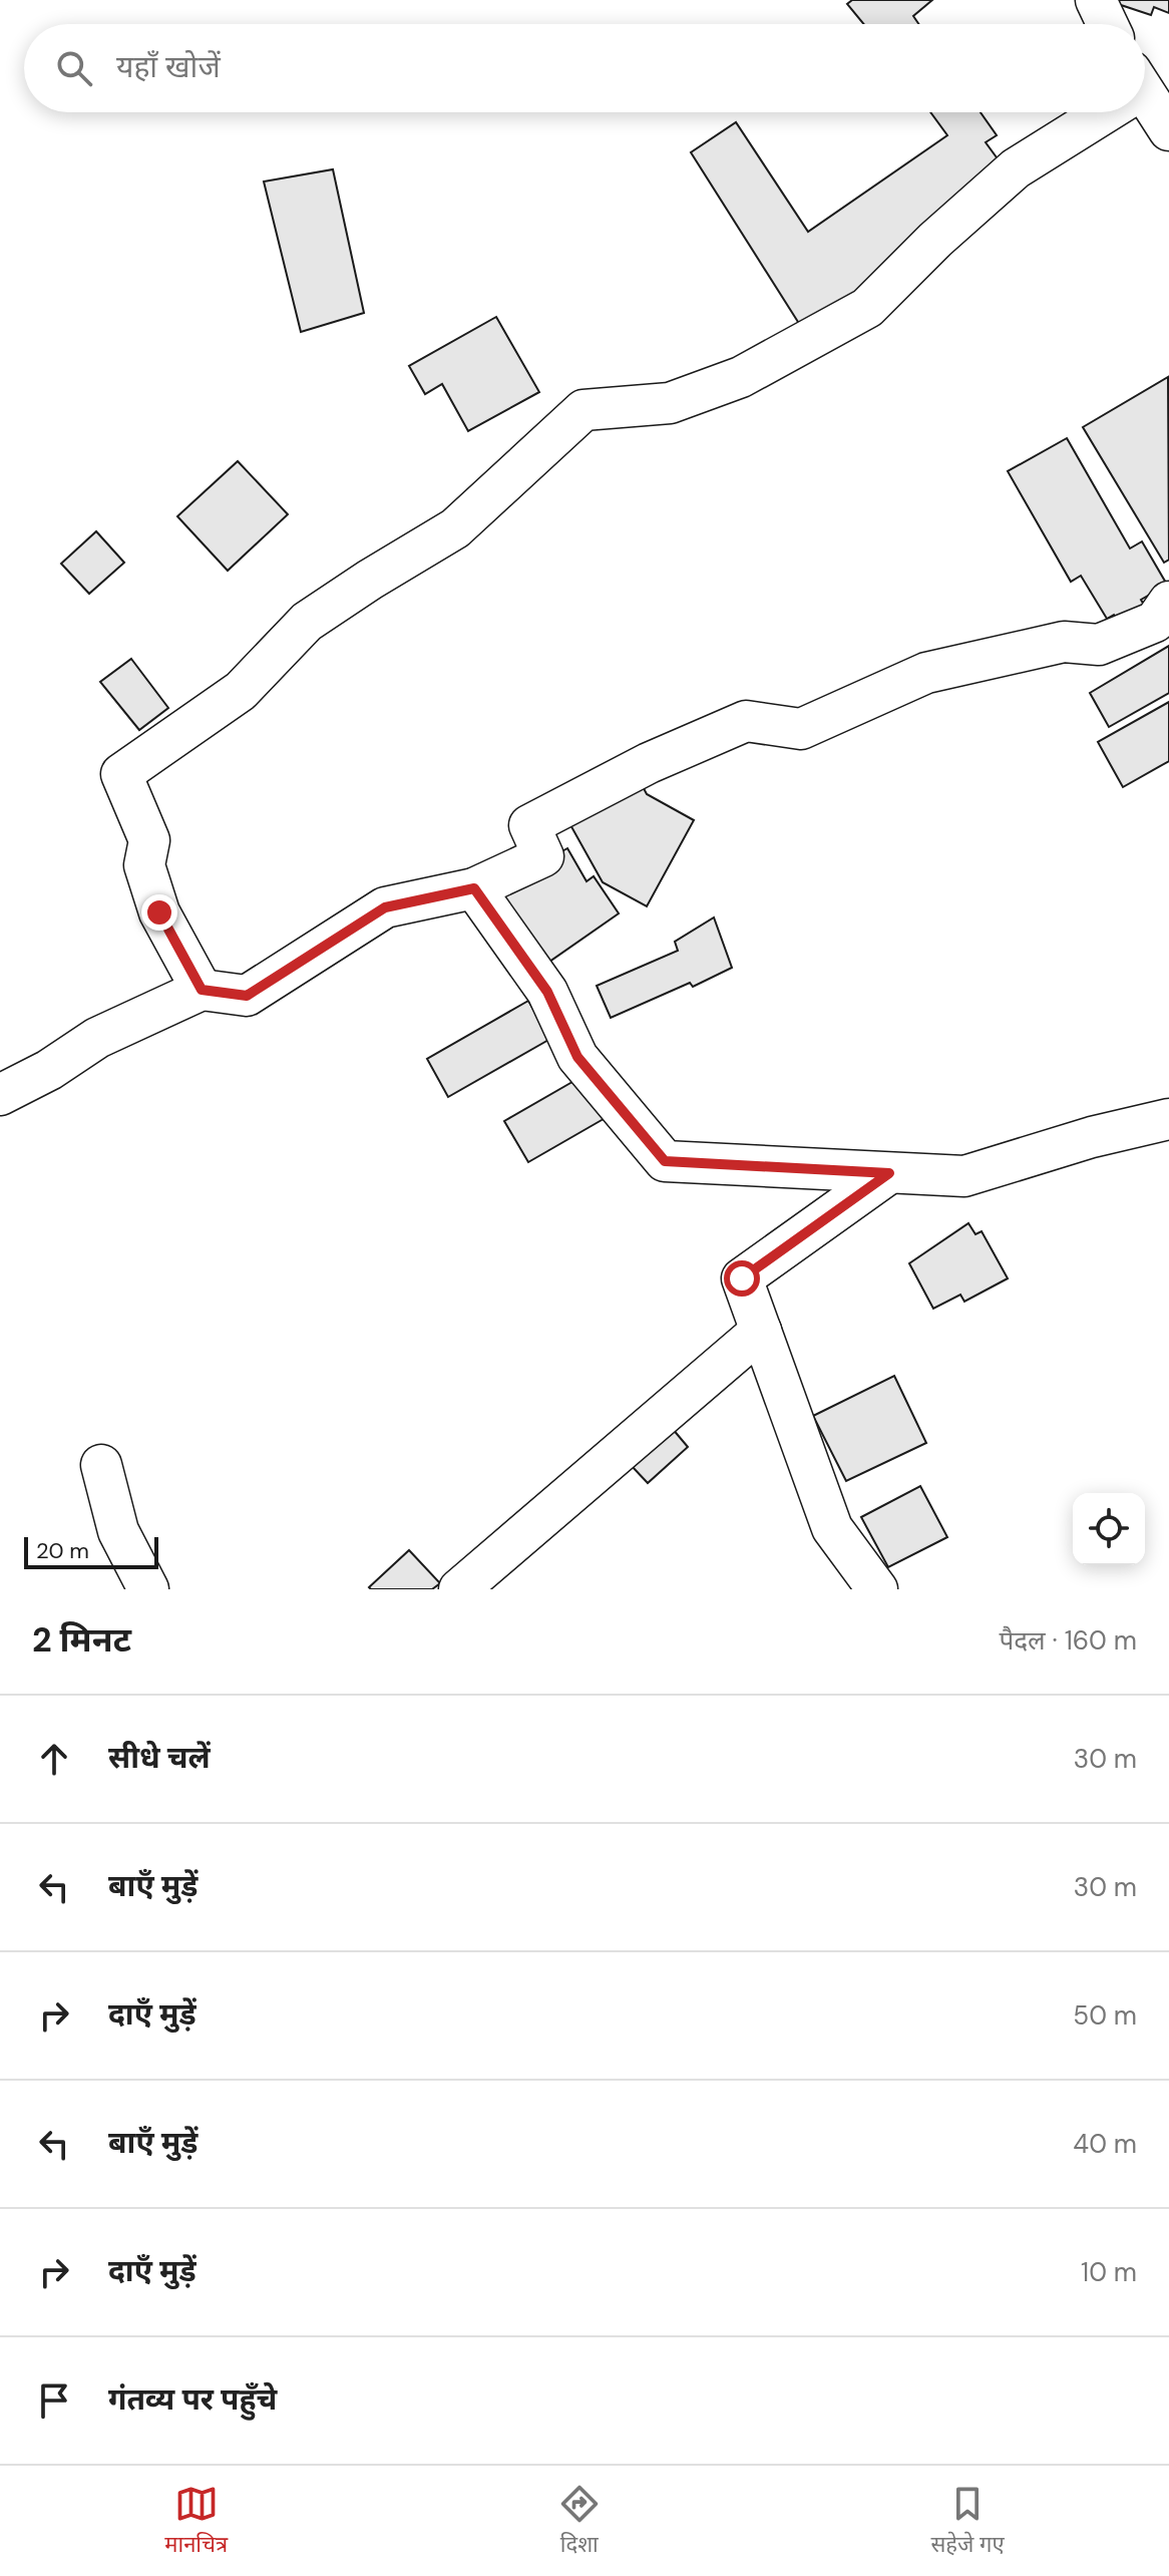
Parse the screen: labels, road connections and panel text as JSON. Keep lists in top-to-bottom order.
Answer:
{
  "scale_bar": "20 m",
  "page": {
    "search": "यहाँ खोजें",
    "scale": "20 m",
    "heading": ["2 मिनट", "पैदल · 160 m"],
    "list": [
      ["सीधे चलें", "30 m"],
      ["बाएँ मुड़ें", "30 m"],
      ["दाएँ मुड़ें", "50 m"],
      ["बाएँ मुड़ें", "40 m"],
      ["दाएँ मुड़ें", "10 m"],
      "गंतव्य पर पहुँचे"
    ],
    "nav": ["मानचित्र", "दिशा", "सहेजे गए"]
  }
}
